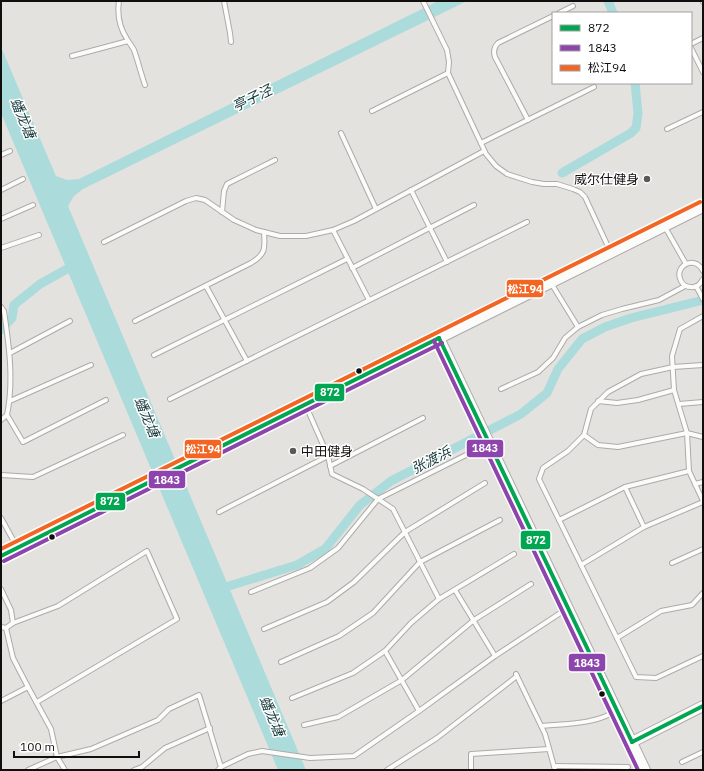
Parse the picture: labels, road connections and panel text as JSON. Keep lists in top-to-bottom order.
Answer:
{
  "water": ["亭子泾", "蟠龙塘", "张渡浜"],
  "places": ["威尔仕健身", "中田健身"],
  "lines": ["transit line 松江94", "transit line 872", "transit line 1843"],
  "legend": ["872", "1843", "松江94"],
  "scale_bar": "100 m"
}
